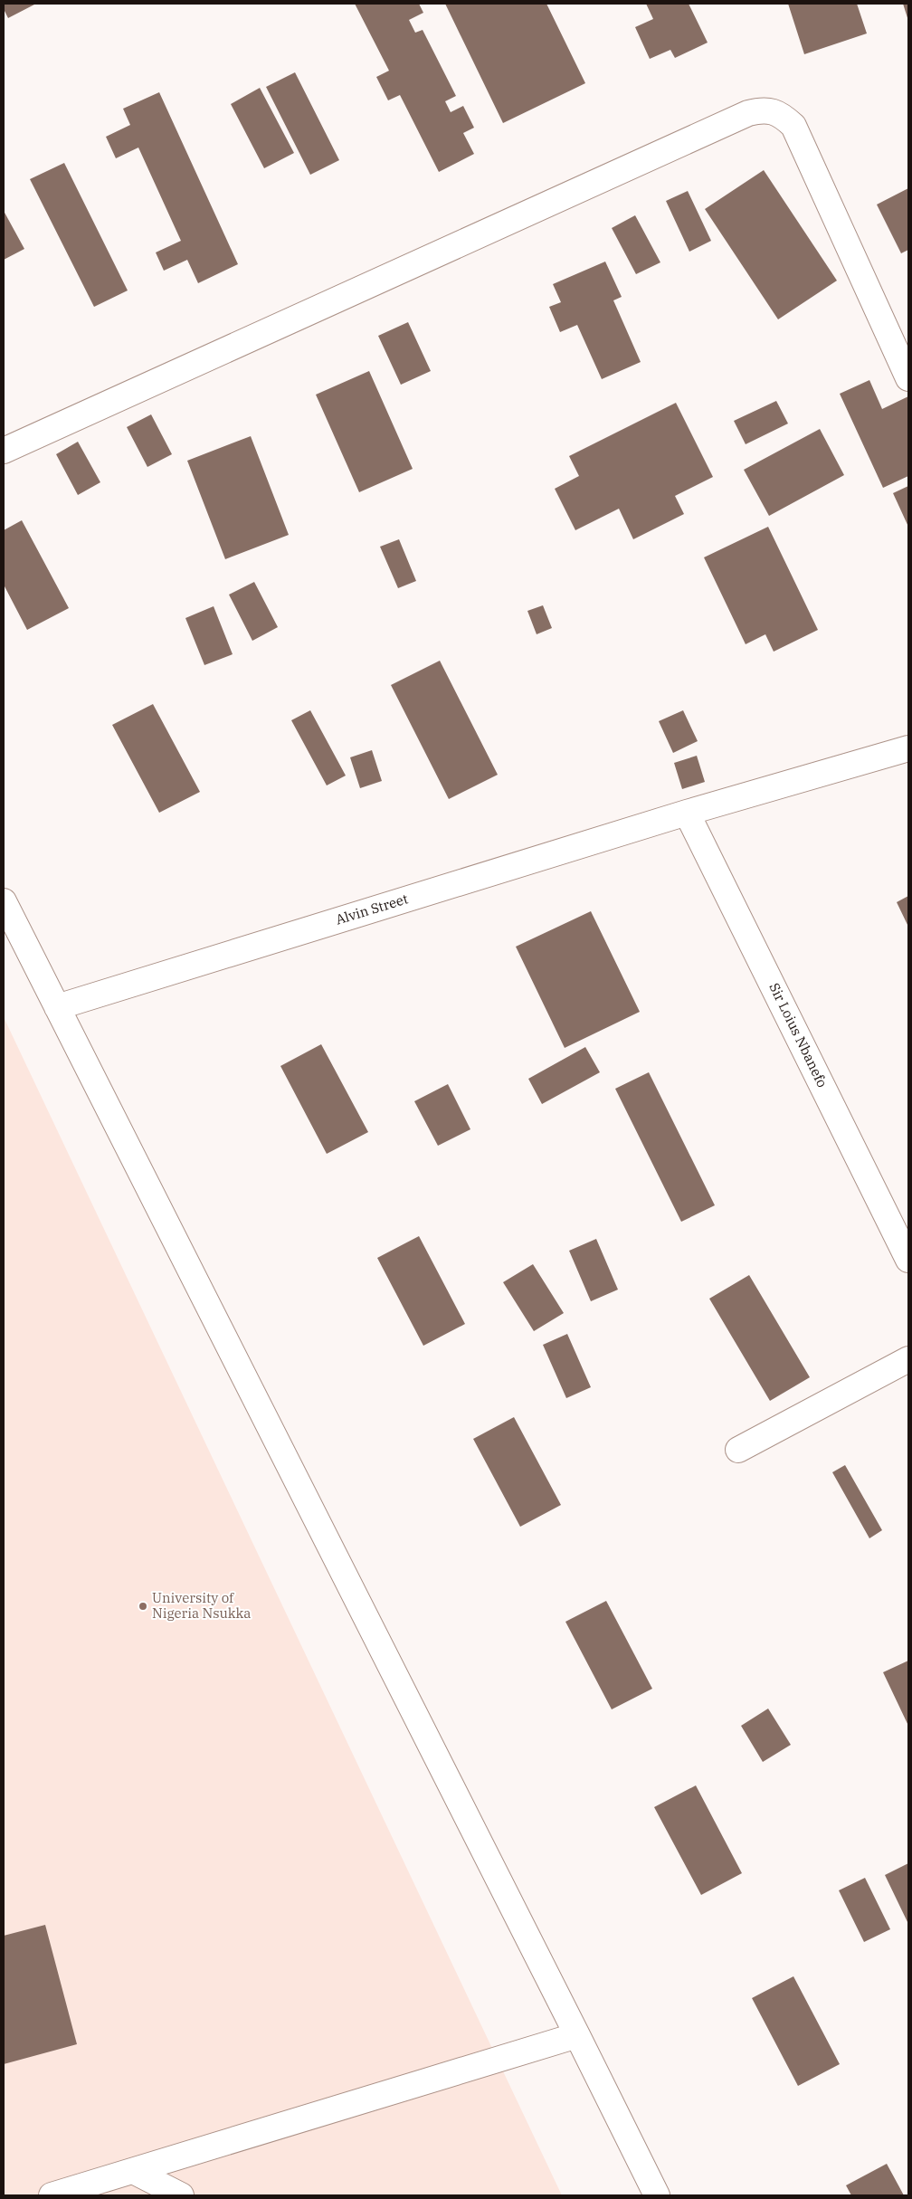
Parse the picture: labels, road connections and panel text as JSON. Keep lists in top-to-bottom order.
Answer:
{
  "streets": {
    "street": ["Alvin Street", "Sir Loius Nbanefo"]
  },
  "crossings": [
    ["Alvin Street", "Sir Loius Nbanefo"]
  ],
  "places": ["University of Nigeria Nsukka"]
}
